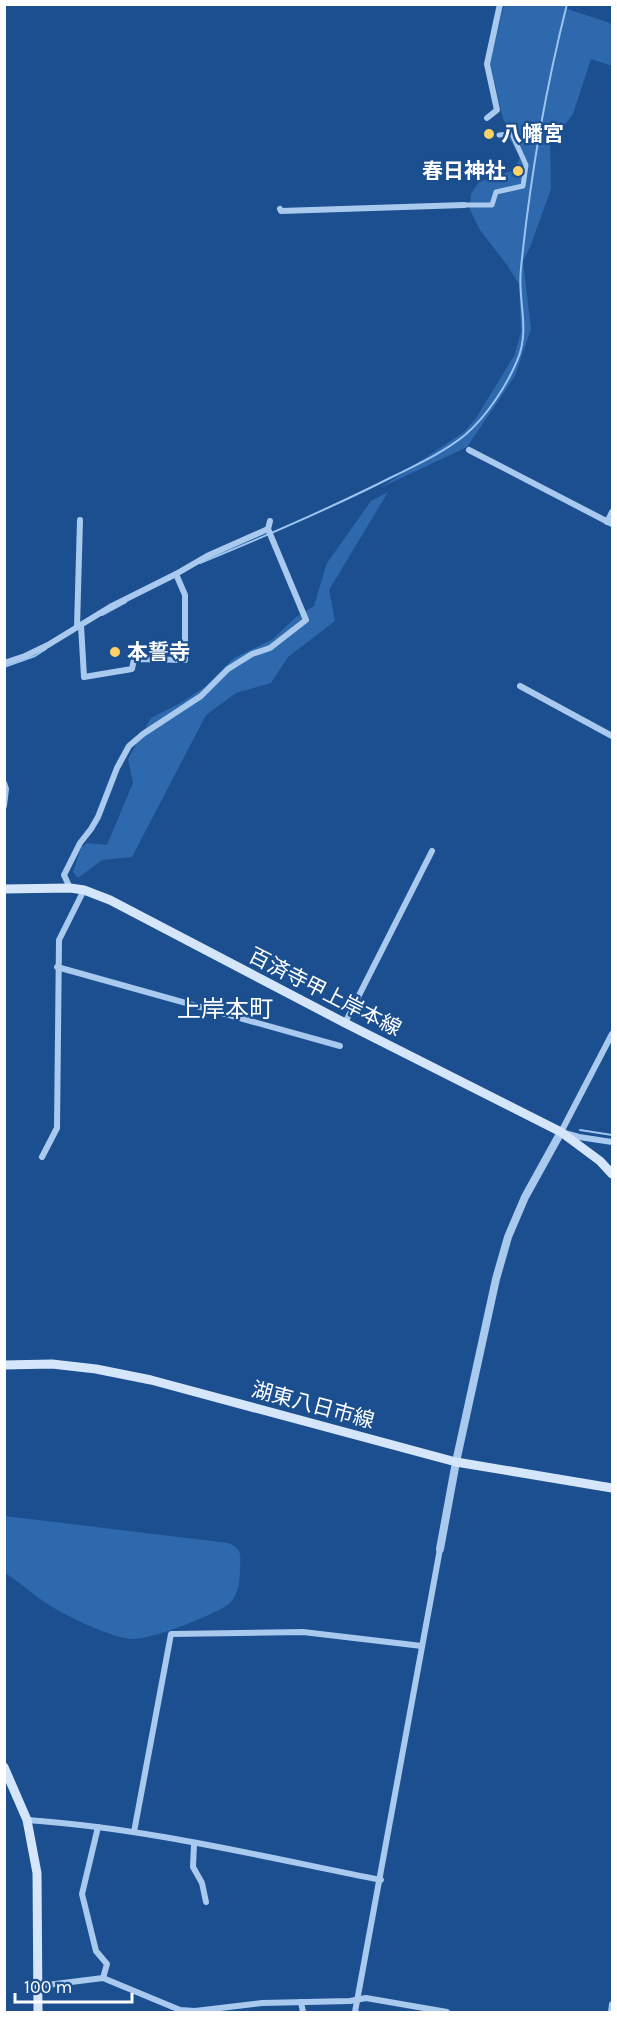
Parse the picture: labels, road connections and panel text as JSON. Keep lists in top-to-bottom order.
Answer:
{
  "streets": {
    "main road": ["百済寺甲上岸本線", "湖東八日市線"]
  },
  "districts": ["上岸本町"],
  "places": ["八幡宮", "春日神社", "本誓寺"],
  "scale_bar": "100 m"
}
